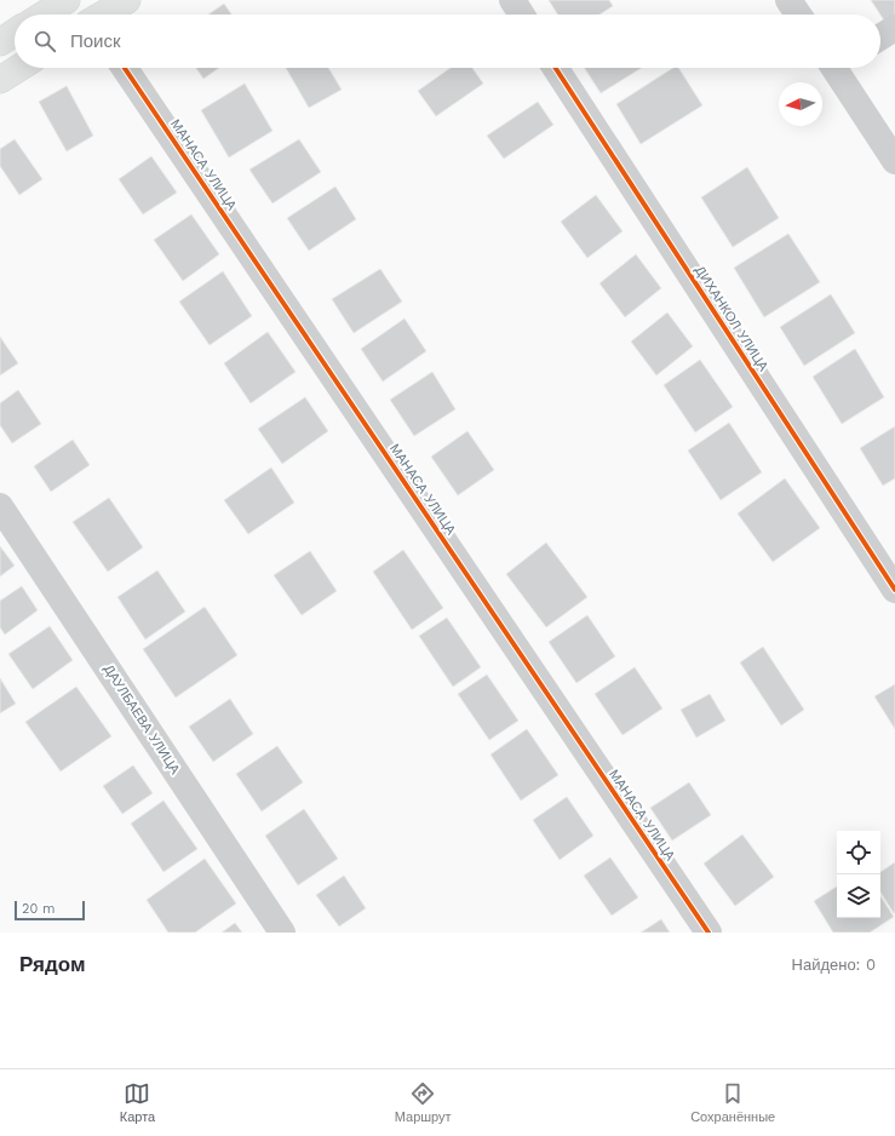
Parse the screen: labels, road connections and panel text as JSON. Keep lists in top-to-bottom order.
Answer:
{
  "streets": {
    "street": ["МАНАСА УЛИЦА", "ДИХАНКОЛ УЛИЦА", "ДАУЛБАЕВА УЛИЦА"]
  },
  "scale_bar": "20 m",
  "north": "left",
  "page": {
    "search": "Поиск",
    "scale": "20 m",
    "heading": ["Рядом", "Найдено: 0"],
    "nav": ["Карта", "Маршрут", "Сохранённые"]
  }
}
